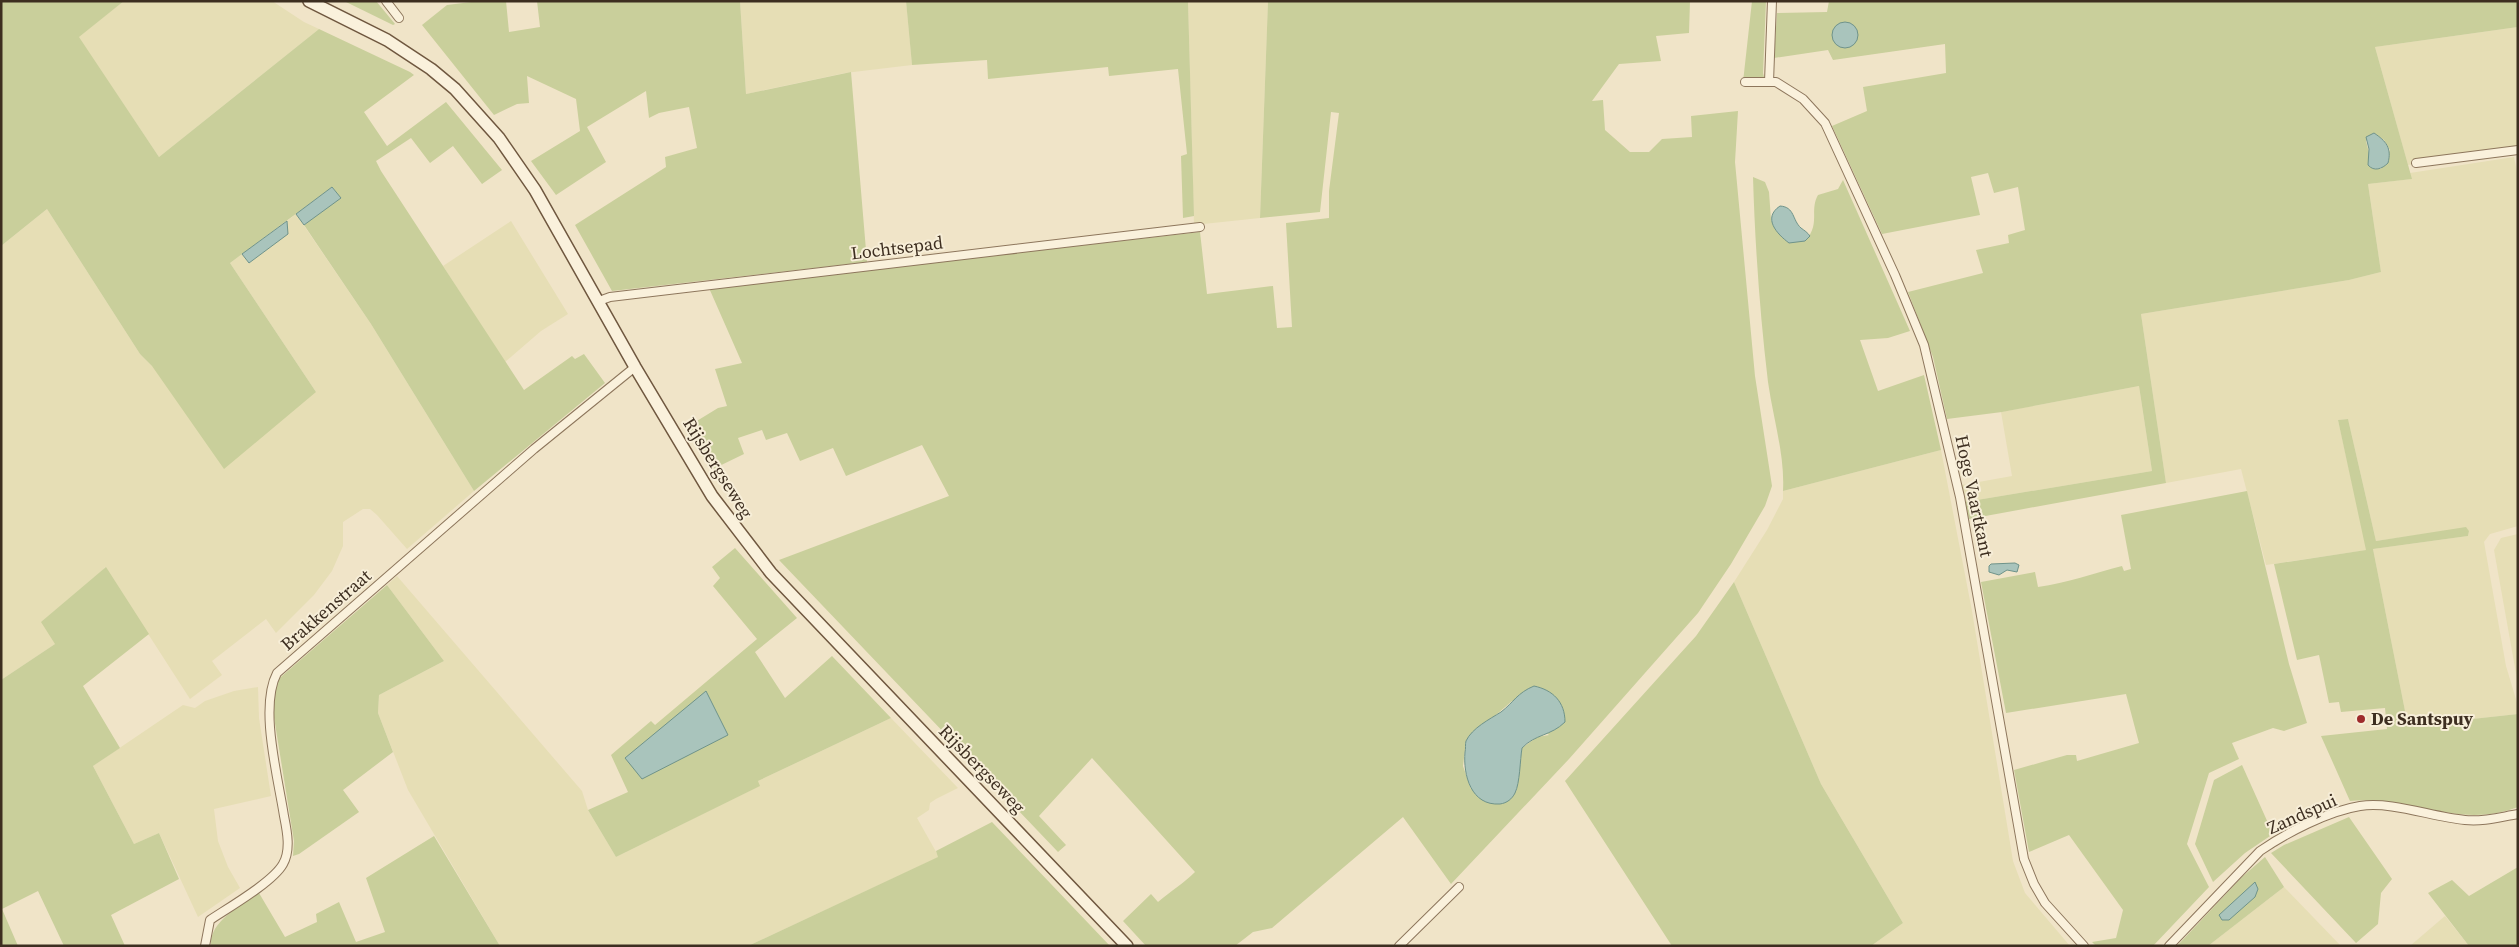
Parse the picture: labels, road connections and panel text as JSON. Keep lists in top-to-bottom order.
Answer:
{
  "streets": {
    "main road": ["Rijsbergseweg"],
    "street": [
      "Lochtsepad",
      "Hoge Vaartkant",
      "Brakkenstraat",
      "Zandspui"
    ]
  },
  "crossings": [
    ["Lochtsepad", "Rijsbergseweg"],
    ["Rijsbergseweg", "Brakkenstraat"]
  ],
  "places": ["De Santspuy"]
}
